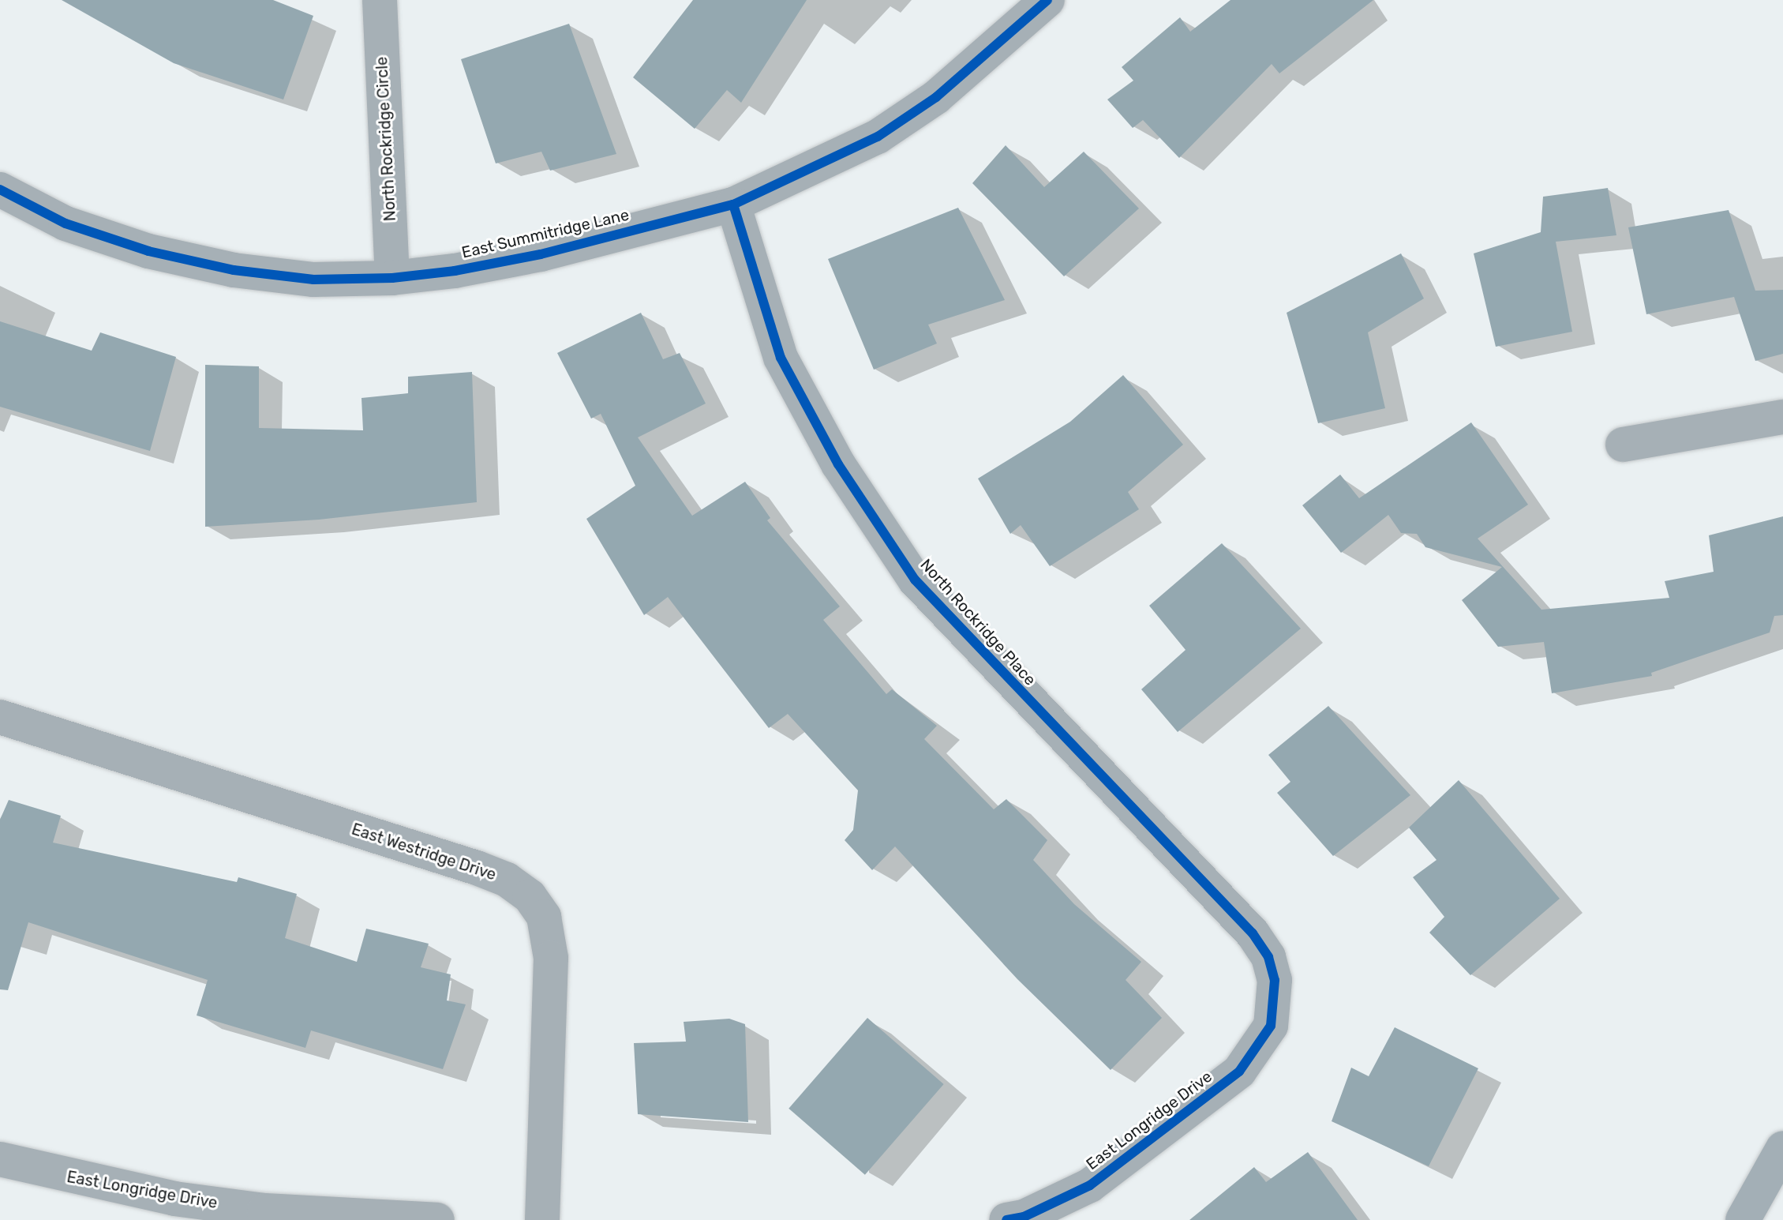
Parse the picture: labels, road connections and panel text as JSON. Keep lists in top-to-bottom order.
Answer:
{
  "streets": {
    "street": [
      "North Rockridge Circle",
      "East Summitridge Lane",
      "North Rockridge Place",
      "East Westridge Drive",
      "East Longridge Drive"
    ]
  },
  "crossings": [
    ["North Rockridge Circle", "East Summitridge Lane"],
    ["East Summitridge Lane", "North Rockridge Place"],
    ["North Rockridge Place", "East Longridge Drive"]
  ]
}
